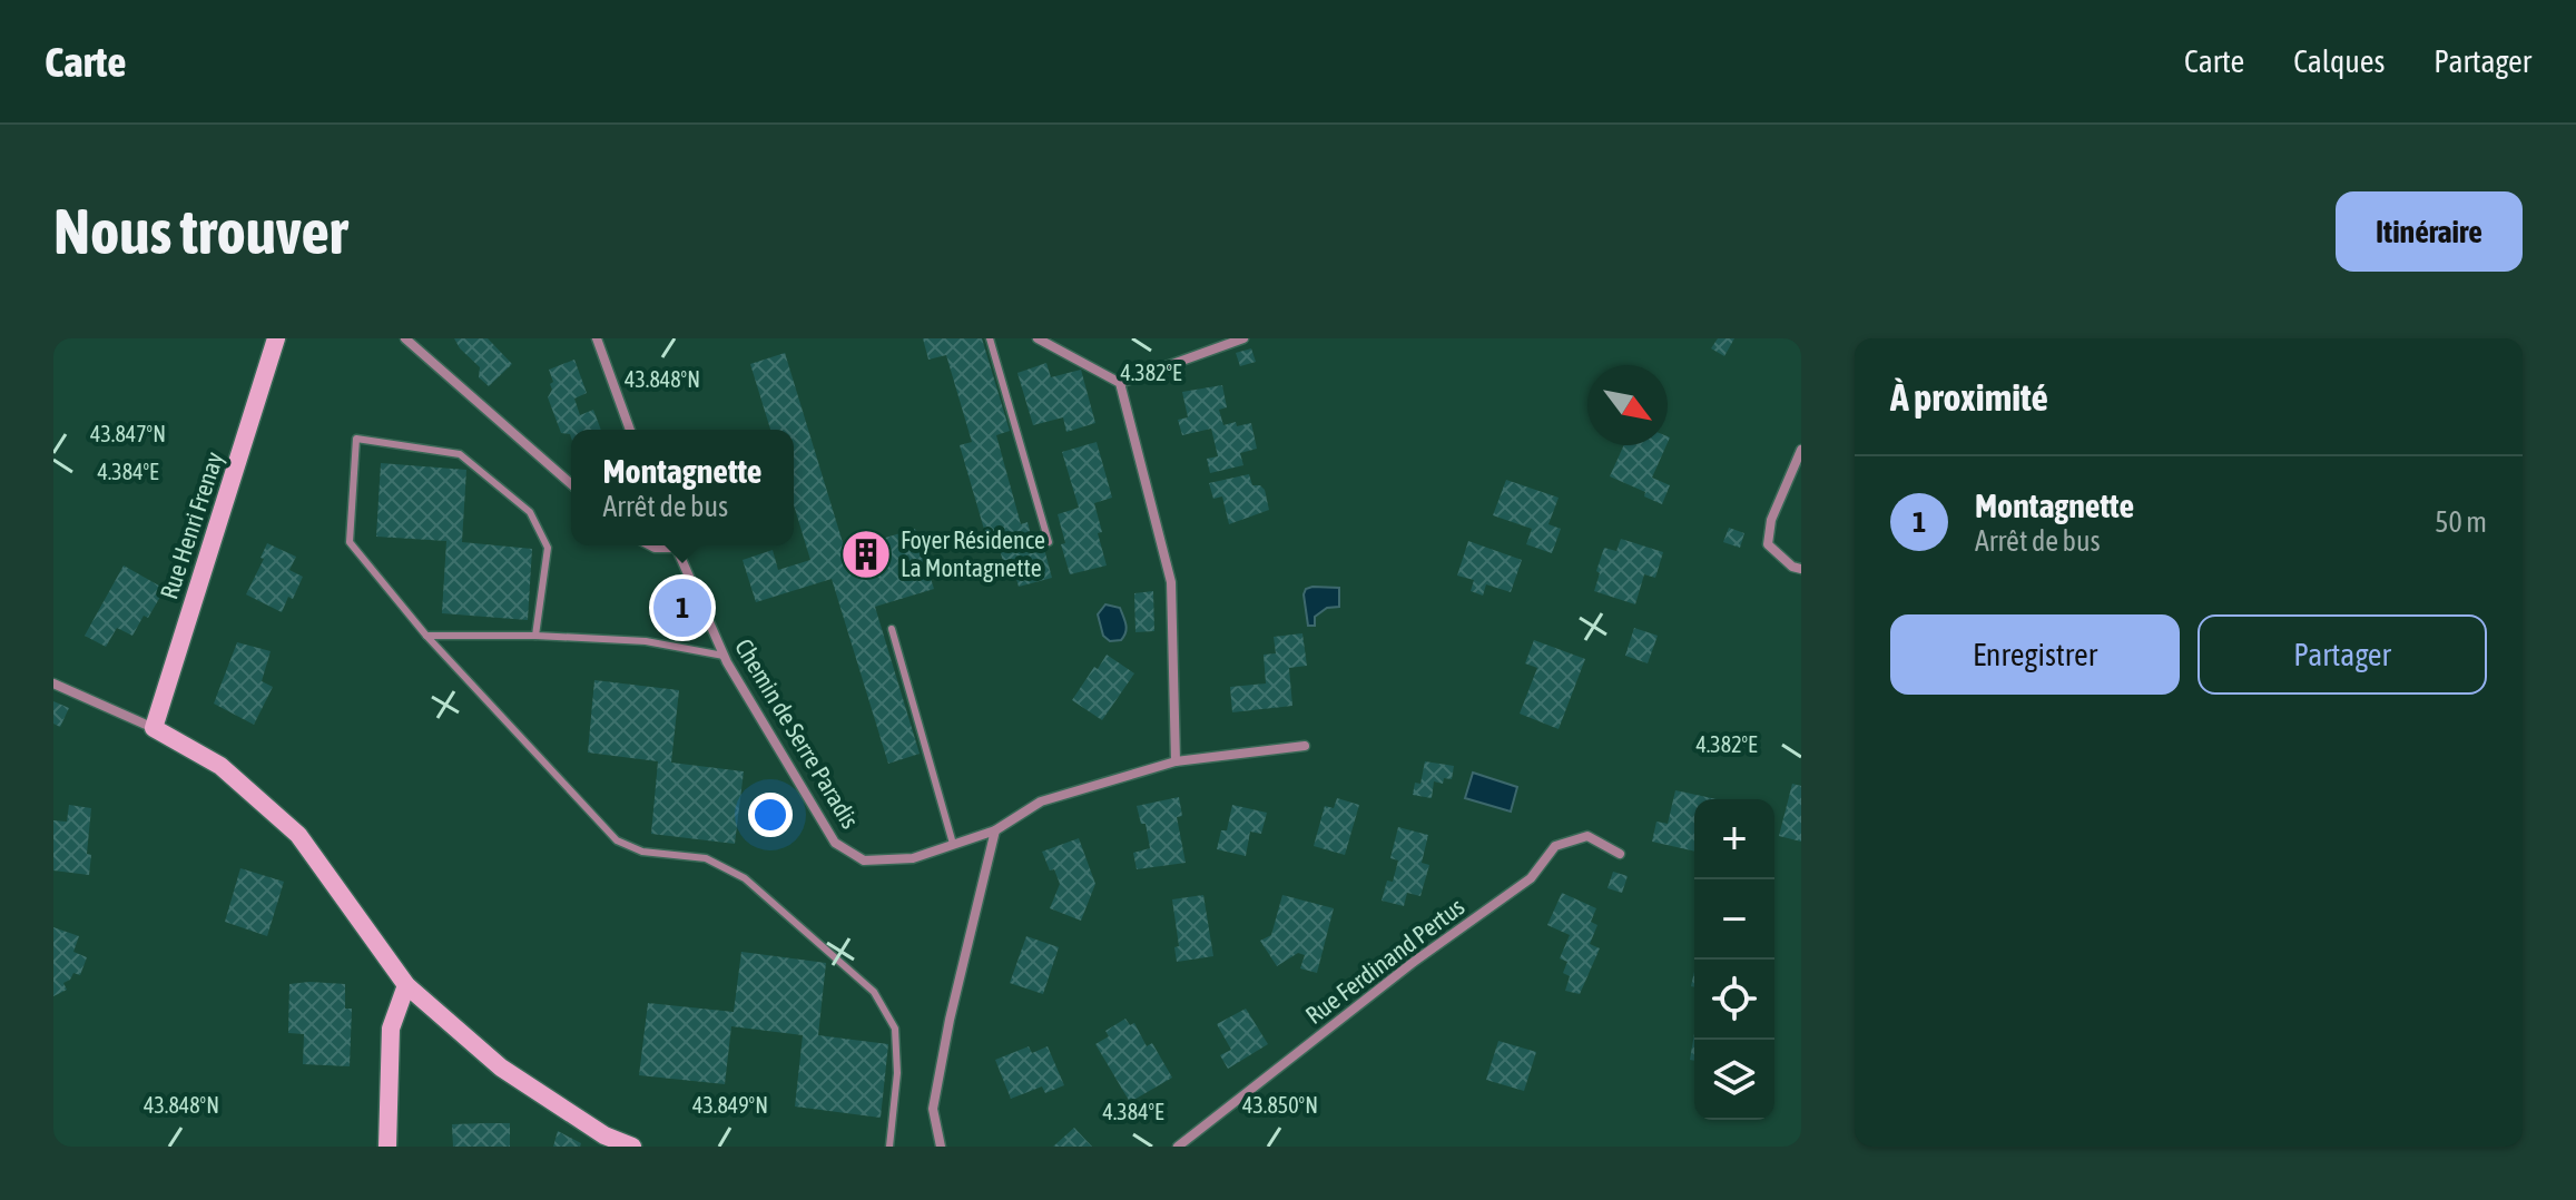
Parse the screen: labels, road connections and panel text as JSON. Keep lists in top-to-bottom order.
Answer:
{
  "streets": {
    "street": ["Rue Henri Frenay", "Chemin de Serre Paradis", "Rue Ferdinand Pertus"]
  },
  "places": {
    "building": ["Foyer Résidence La Montagnette"]
  },
  "north": "bottom right",
  "page": {
    "header": "Carte",
    "nav": ["Carte", "Calques", "Partager"],
    "buttons": [
      "Itinéraire",
      ["Enregistrer", "Partager"]
    ],
    "title": "Nous trouver",
    "heading": "À proximité",
    "popup": ["Montagnette", "Arrêt de bus"],
    "list": [
      {
        "mark": "1",
        "name": "Montagnette",
        "note": "Arrêt de bus",
        "value": "50 m"
      }
    ],
    "pins": "1",
    "map_buttons": ["+", "−"]
  },
  "coordinates": [
    "4.382°E",
    "43.848°N",
    "43.847°N",
    "4.384°E",
    "43.849°N",
    "43.850°N"
  ]
}
